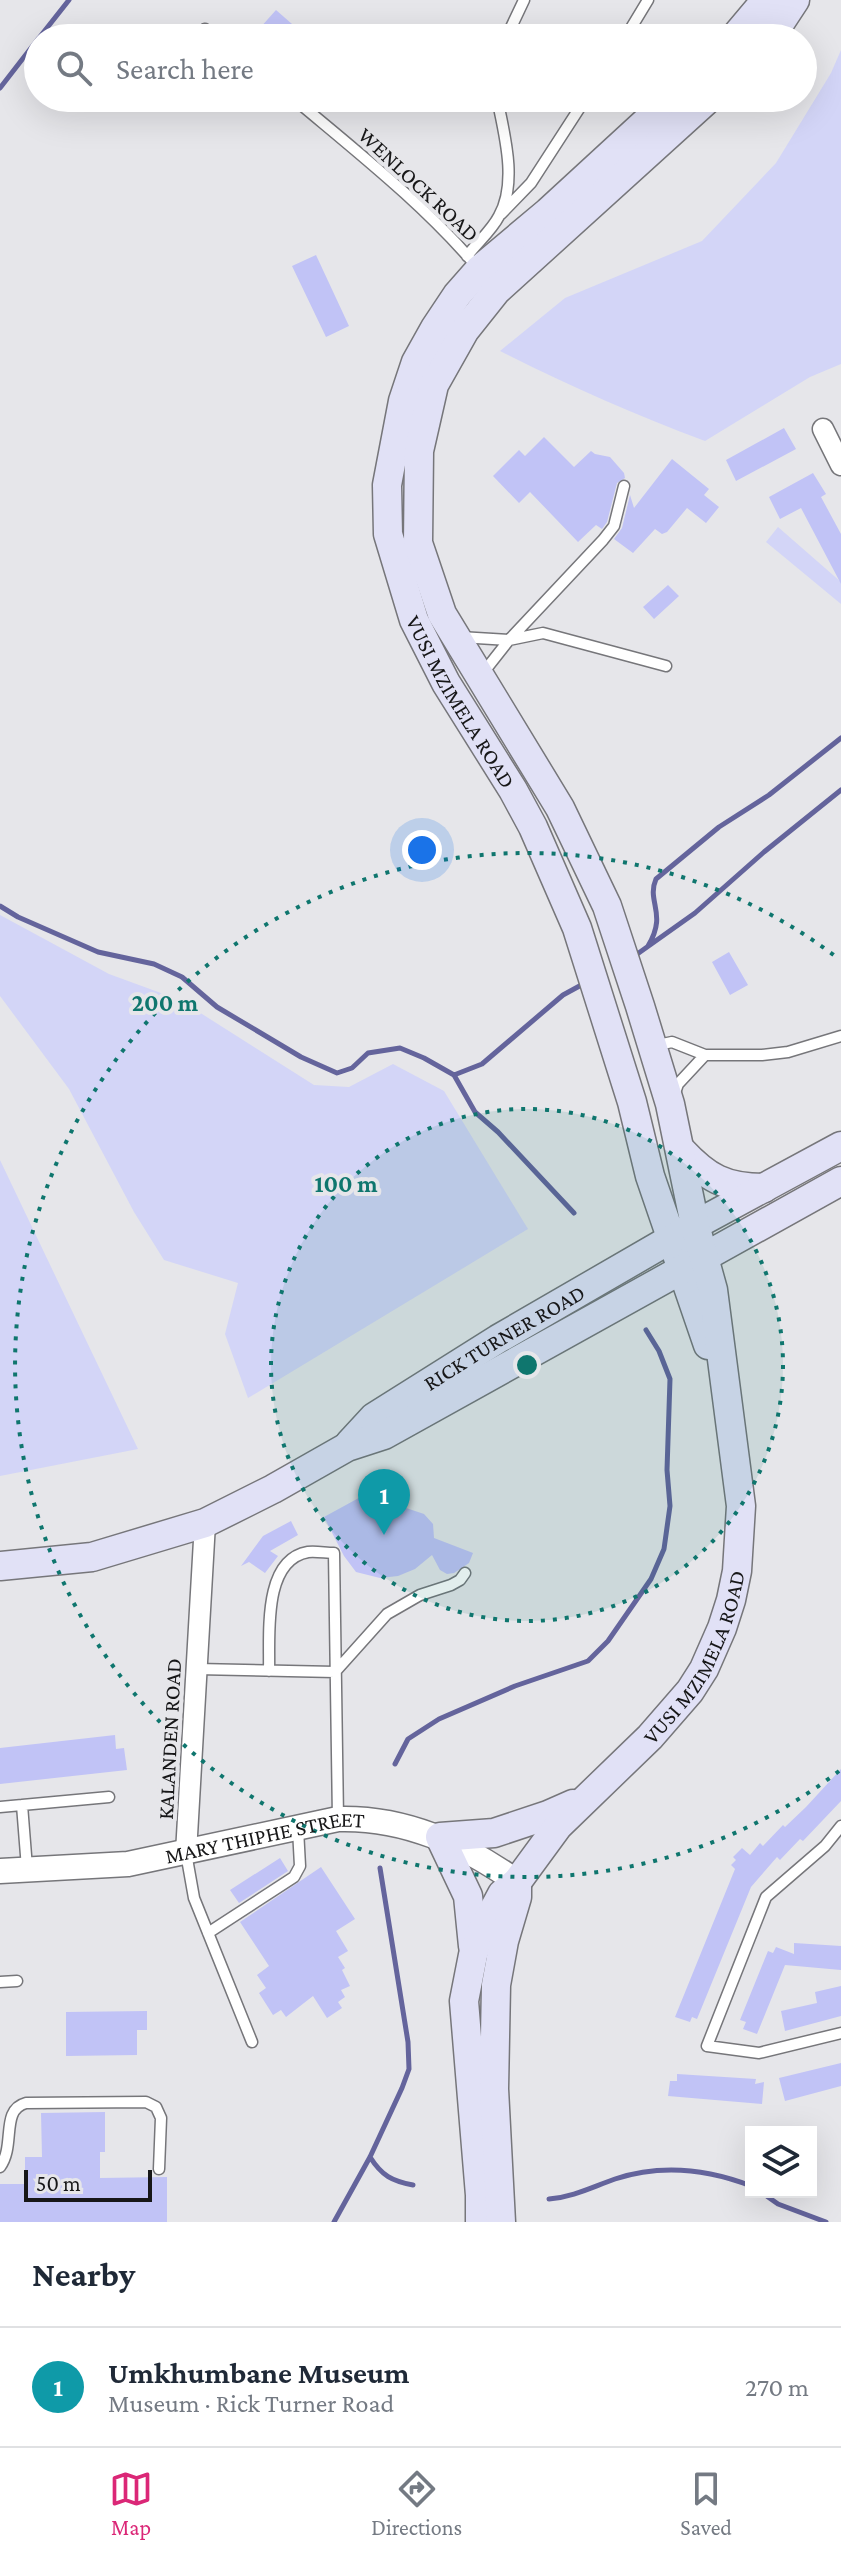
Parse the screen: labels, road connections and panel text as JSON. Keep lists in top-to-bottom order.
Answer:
{
  "streets": {
    "main road": ["VUSI MZIMELA ROAD", "RICK TURNER ROAD"],
    "street": ["KALANDEN ROAD", "MARY THIPHE STREET"],
    "lane": ["WENLOCK ROAD"]
  },
  "crossings": [
    ["WENLOCK ROAD", "VUSI MZIMELA ROAD"],
    ["VUSI MZIMELA ROAD", "RICK TURNER ROAD"],
    ["VUSI MZIMELA ROAD", "MARY THIPHE STREET"],
    ["RICK TURNER ROAD", "KALANDEN ROAD"],
    ["KALANDEN ROAD", "MARY THIPHE STREET"]
  ],
  "scale_bar": "50 m",
  "page": {
    "search": "Search here",
    "pins": "1",
    "scale": "50 m",
    "heading": "Nearby",
    "list": [
      {
        "mark": "1",
        "name": "Umkhumbane Museum",
        "note": "Museum · Rick Turner Road",
        "value": "270 m"
      }
    ],
    "nav": ["Map", "Directions", "Saved"]
  },
  "rings": ["200 m", "100 m"]
}
